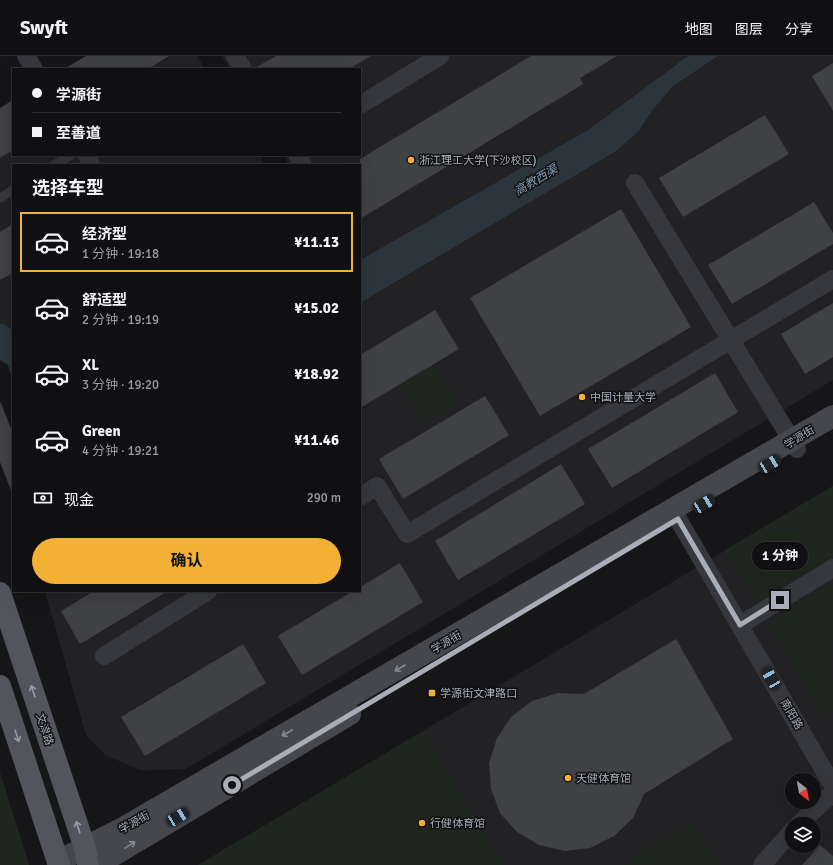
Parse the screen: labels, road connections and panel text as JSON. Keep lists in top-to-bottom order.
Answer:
{
  "streets": {
    "main road": ["学源街", "文津路"],
    "street": ["南阳路"]
  },
  "crossings": [
    ["学源街", "南阳路"],
    ["学源街", "文津路"]
  ],
  "water": ["高教西渠"],
  "places": {
    "other": [
      "浙江理工大学(下沙校区)",
      "中国计量大学",
      "天健体育馆",
      "行健体育馆"
    ],
    "transit": ["学源街文津路口"]
  },
  "north": "bottom right",
  "page": {
    "header": "Swyft",
    "nav": ["地图", "图层", "分享"],
    "banner": ["学源街", "至善道"],
    "heading": "选择车型",
    "list": [
      {
        "name": "经济型",
        "note": "1 分钟 · 19:18",
        "value": "¥11.13"
      },
      {
        "name": "舒适型",
        "note": "2 分钟 · 19:19",
        "value": "¥15.02"
      },
      {
        "name": "XL",
        "note": "3 分钟 · 19:20",
        "value": "¥18.92"
      },
      {
        "name": "Green",
        "note": "4 分钟 · 19:21",
        "value": "¥11.46"
      }
    ],
    "pay": ["现金", "290 m"],
    "buttons": "确认",
    "bubble": "1 分钟"
  }
}
